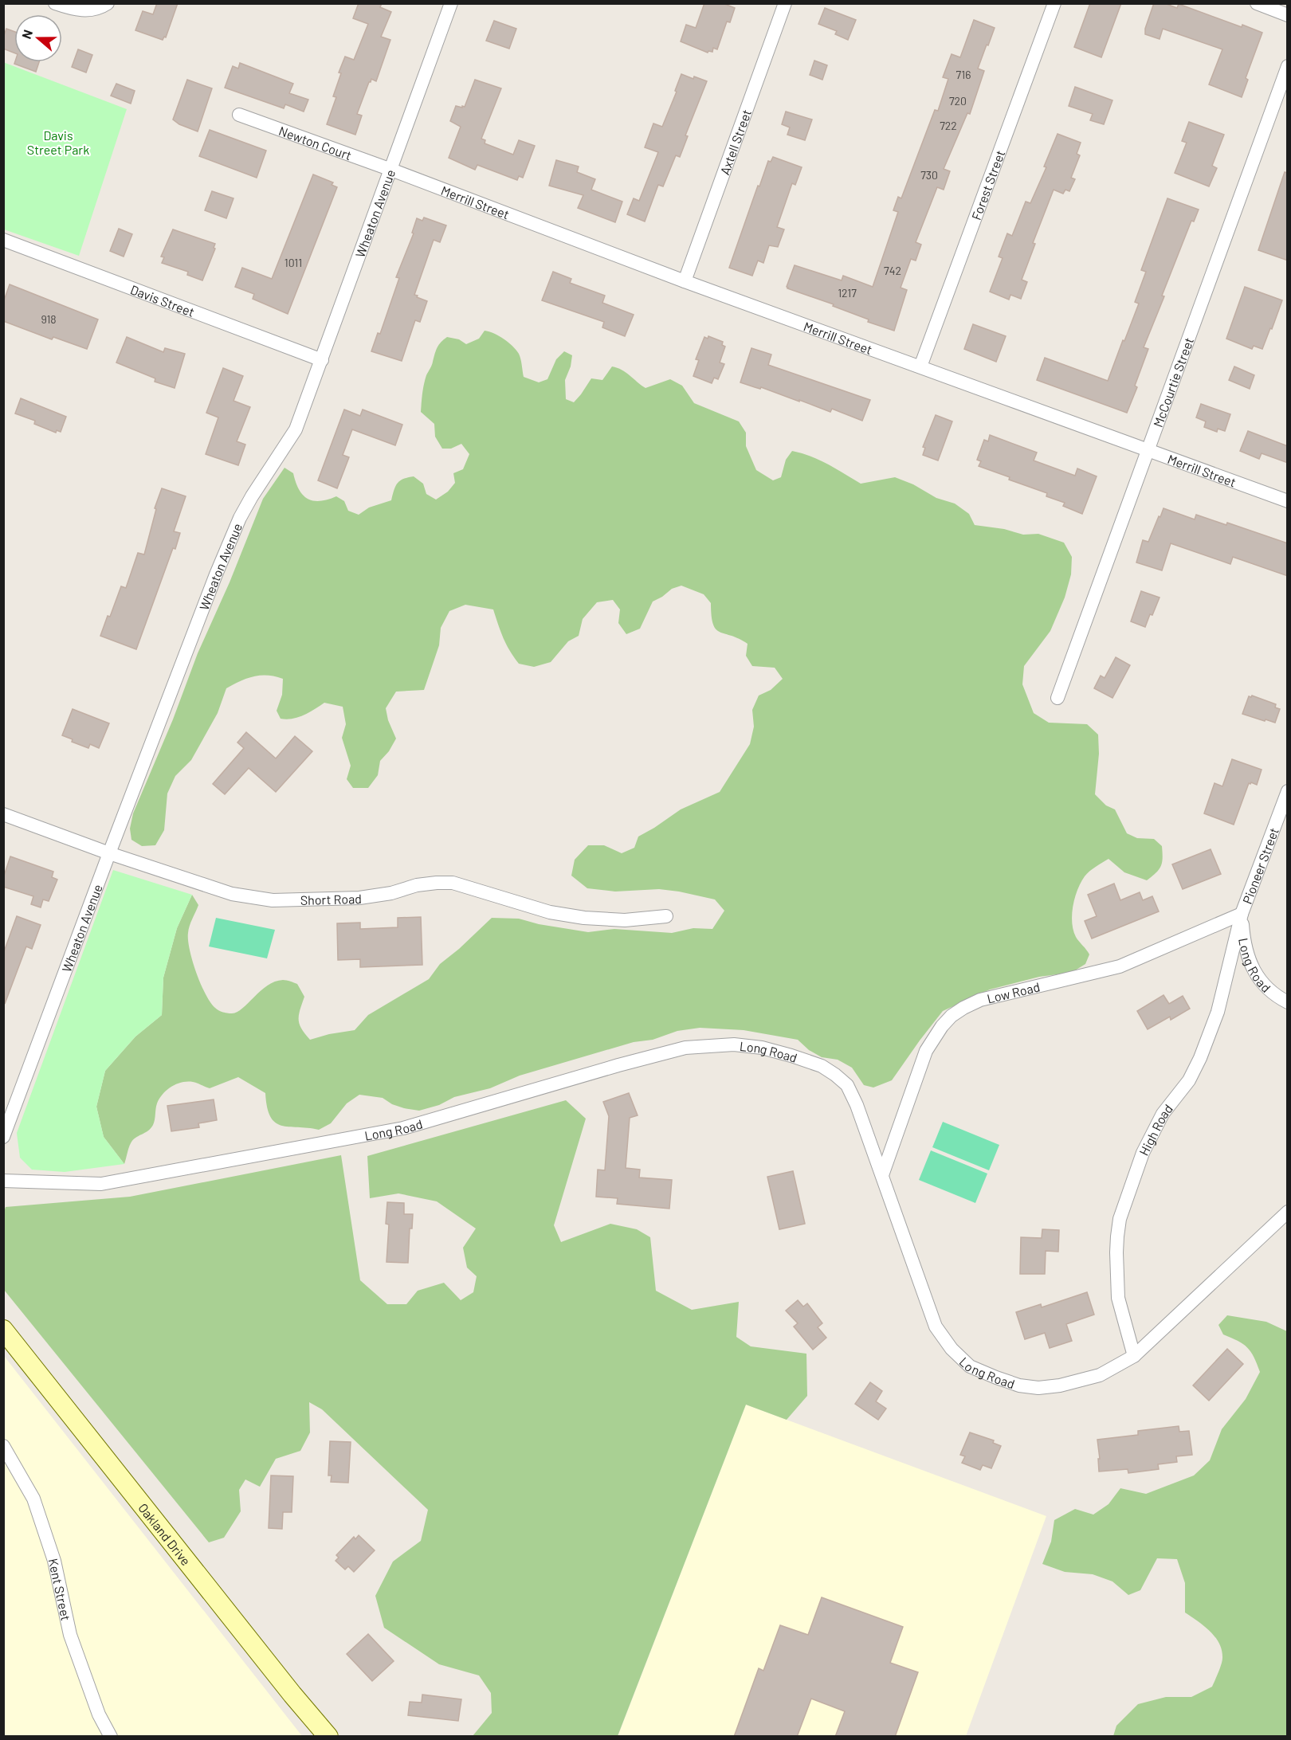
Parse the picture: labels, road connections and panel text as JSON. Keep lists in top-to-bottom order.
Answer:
{
  "streets": {
    "main road": ["Oakland Drive"],
    "street": [
      "Newton Court",
      "Axtell Street",
      "Forest Street",
      "Merrill Street",
      "Wheaton Avenue",
      "Davis Street",
      "McCourtie Street",
      "Pioneer Street",
      "Short Road",
      "Long Road",
      "Low Road",
      "High Road",
      "Kent Street"
    ]
  },
  "crossings": [
    ["Newton Court", "Merrill Street"],
    ["Newton Court", "Wheaton Avenue"],
    ["Axtell Street", "Merrill Street"],
    ["Forest Street", "Merrill Street"],
    ["Merrill Street", "Wheaton Avenue"],
    ["Merrill Street", "McCourtie Street"],
    ["Wheaton Avenue", "Davis Street"],
    ["Wheaton Avenue", "Short Road"],
    ["Pioneer Street", "Long Road"],
    ["Pioneer Street", "Low Road"],
    ["Pioneer Street", "High Road"],
    ["Long Road", "Low Road"],
    ["Long Road", "High Road"],
    ["Low Road", "High Road"]
  ],
  "parks": ["Davis Street Park"],
  "house_numbers": [
    "716",
    "720",
    "722",
    "730",
    "1011",
    "742",
    "1217",
    "918"
  ],
  "north": "left"
}
